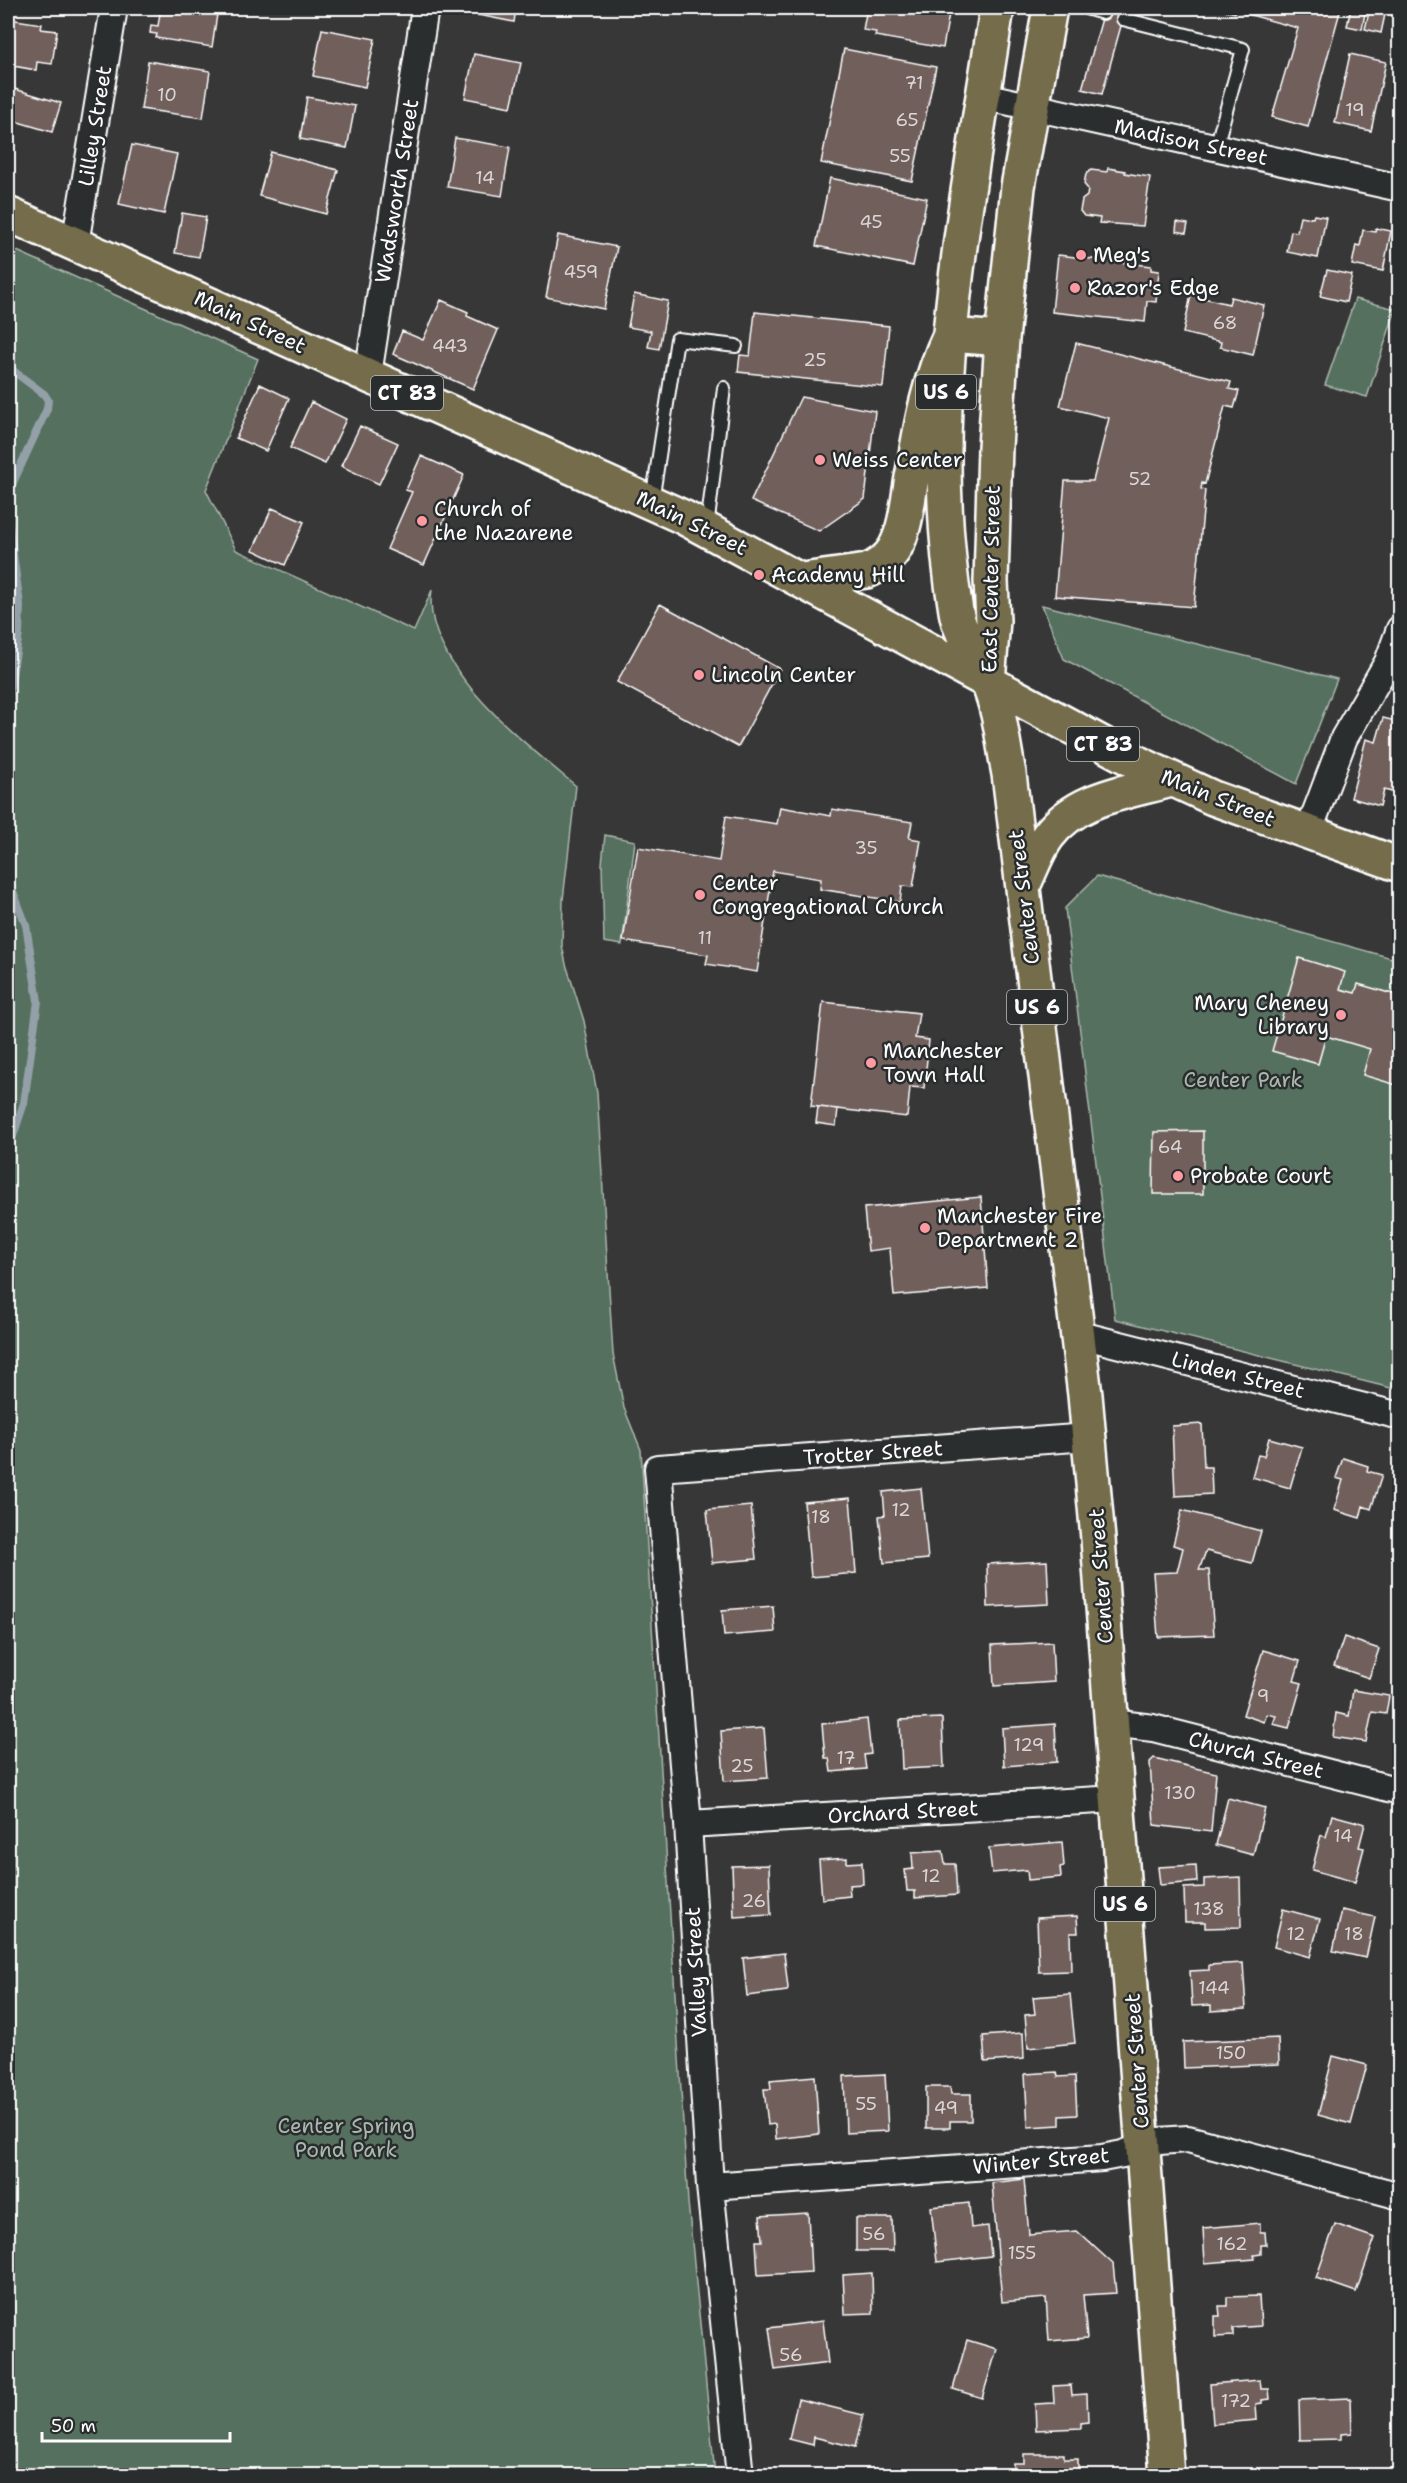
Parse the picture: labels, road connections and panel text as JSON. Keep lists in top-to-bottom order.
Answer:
{
  "streets": {
    "main road": [
      "Main Street",
      "US 6",
      "CT 83",
      "East Center Street",
      "Center Street"
    ],
    "street": [
      "Lilley Street",
      "Madison Street",
      "Wadsworth Street",
      "Linden Street",
      "Trotter Street",
      "Church Street",
      "Orchard Street",
      "Valley Street",
      "Winter Street"
    ]
  },
  "crossings": [
    ["Lilley Street", "Main Street"],
    ["Madison Street", "East Center Street"],
    ["Wadsworth Street", "Main Street"],
    ["Main Street", "East Center Street"],
    ["Main Street", "Center Street"],
    ["East Center Street", "Center Street"],
    ["Center Street", "Linden Street"],
    ["Center Street", "Trotter Street"],
    ["Center Street", "Church Street"],
    ["Center Street", "Orchard Street"],
    ["Center Street", "Winter Street"],
    ["Trotter Street", "Valley Street"],
    ["Orchard Street", "Valley Street"],
    ["Valley Street", "Winter Street"]
  ],
  "parks": ["Center Park", "Center Spring Pond Park"],
  "places": [
    "Meg's",
    "Razor's Edge",
    "Weiss Center",
    "Church of the Nazarene",
    "Academy Hill",
    "Lincoln Center",
    "Center Congregational Church",
    "Mary Cheney Library",
    "Manchester Town Hall",
    "Probate Court",
    "Manchester Fire Department 2"
  ],
  "house_numbers": [
    "71",
    "10",
    "19",
    "65",
    "55",
    "14",
    "45",
    "459",
    "68",
    "443",
    "25",
    "52",
    "35",
    "11",
    "64",
    "12",
    "18",
    "9",
    "129",
    "17",
    "25",
    "130",
    "14",
    "12",
    "26",
    "138",
    "12",
    "18",
    "144",
    "150",
    "55",
    "49",
    "56",
    "162",
    "155",
    "56",
    "172"
  ],
  "scale_bar": "50 m"
}
